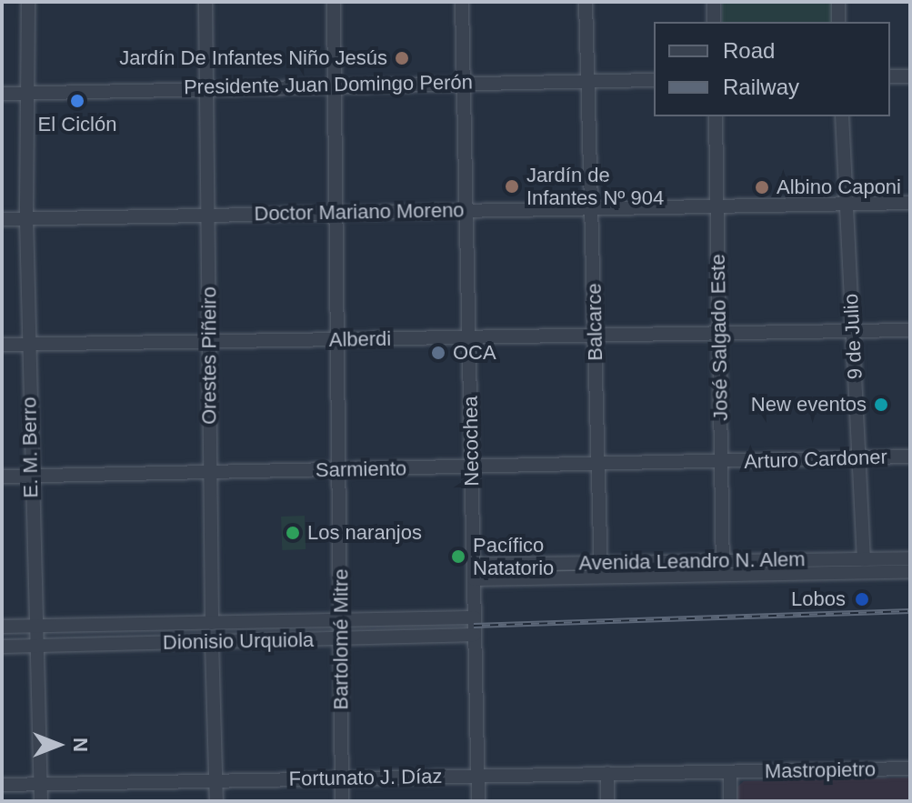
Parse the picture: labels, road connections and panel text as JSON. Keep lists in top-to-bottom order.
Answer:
{
  "streets": {
    "street": [
      "Presidente Juan Domingo Perón",
      "Doctor Mariano Moreno",
      "Balcarce",
      "9 de Julio",
      "José Salgado Este",
      "Alberdi",
      "Orestes Piñeiro",
      "Necochea",
      "E. M. Berro",
      "Arturo Cardoner",
      "Sarmiento",
      "Avenida Leandro N. Alem",
      "Bartolomé Mitre",
      "Dionisio Urquiola",
      "Mastropietro",
      "Fortunato J. Díaz"
    ]
  },
  "crossings": [
    ["Presidente Juan Domingo Perón", "Balcarce"],
    ["Presidente Juan Domingo Perón", "Orestes Piñeiro"],
    ["Presidente Juan Domingo Perón", "Necochea"],
    ["Presidente Juan Domingo Perón", "E. M. Berro"],
    ["Presidente Juan Domingo Perón", "Bartolomé Mitre"],
    ["Doctor Mariano Moreno", "Balcarce"],
    ["Doctor Mariano Moreno", "9 de Julio"],
    ["Doctor Mariano Moreno", "José Salgado Este"],
    ["Doctor Mariano Moreno", "Orestes Piñeiro"],
    ["Doctor Mariano Moreno", "Necochea"],
    ["Doctor Mariano Moreno", "E. M. Berro"],
    ["Doctor Mariano Moreno", "Bartolomé Mitre"],
    ["Balcarce", "Alberdi"],
    ["Balcarce", "Sarmiento"],
    ["Balcarce", "Avenida Leandro N. Alem"],
    ["9 de Julio", "Alberdi"],
    ["9 de Julio", "Arturo Cardoner"],
    ["9 de Julio", "Avenida Leandro N. Alem"],
    ["José Salgado Este", "Alberdi"],
    ["José Salgado Este", "Arturo Cardoner"],
    ["José Salgado Este", "Sarmiento"],
    ["José Salgado Este", "Avenida Leandro N. Alem"],
    ["Alberdi", "Orestes Piñeiro"],
    ["Alberdi", "Necochea"],
    ["Alberdi", "E. M. Berro"],
    ["Alberdi", "Bartolomé Mitre"],
    ["Orestes Piñeiro", "Sarmiento"],
    ["Orestes Piñeiro", "Dionisio Urquiola"],
    ["Necochea", "Sarmiento"],
    ["Necochea", "Avenida Leandro N. Alem"],
    ["Necochea", "Dionisio Urquiola"],
    ["Necochea", "Fortunato J. Díaz"],
    ["E. M. Berro", "Sarmiento"],
    ["E. M. Berro", "Dionisio Urquiola"],
    ["E. M. Berro", "Fortunato J. Díaz"],
    ["Arturo Cardoner", "Sarmiento"],
    ["Sarmiento", "Bartolomé Mitre"],
    ["Bartolomé Mitre", "Dionisio Urquiola"],
    ["Bartolomé Mitre", "Fortunato J. Díaz"],
    ["Mastropietro", "Fortunato J. Díaz"]
  ],
  "places": [
    "Jardín De Infantes Niño Jesús",
    "El Ciclón",
    "Jardín de Infantes Nº 904",
    "Albino Caponi",
    "OCA",
    "New eventos",
    "Los naranjos",
    "Pacífico Natatorio",
    "Lobos"
  ],
  "legend": ["Road", "Railway"],
  "north": "right"
}
